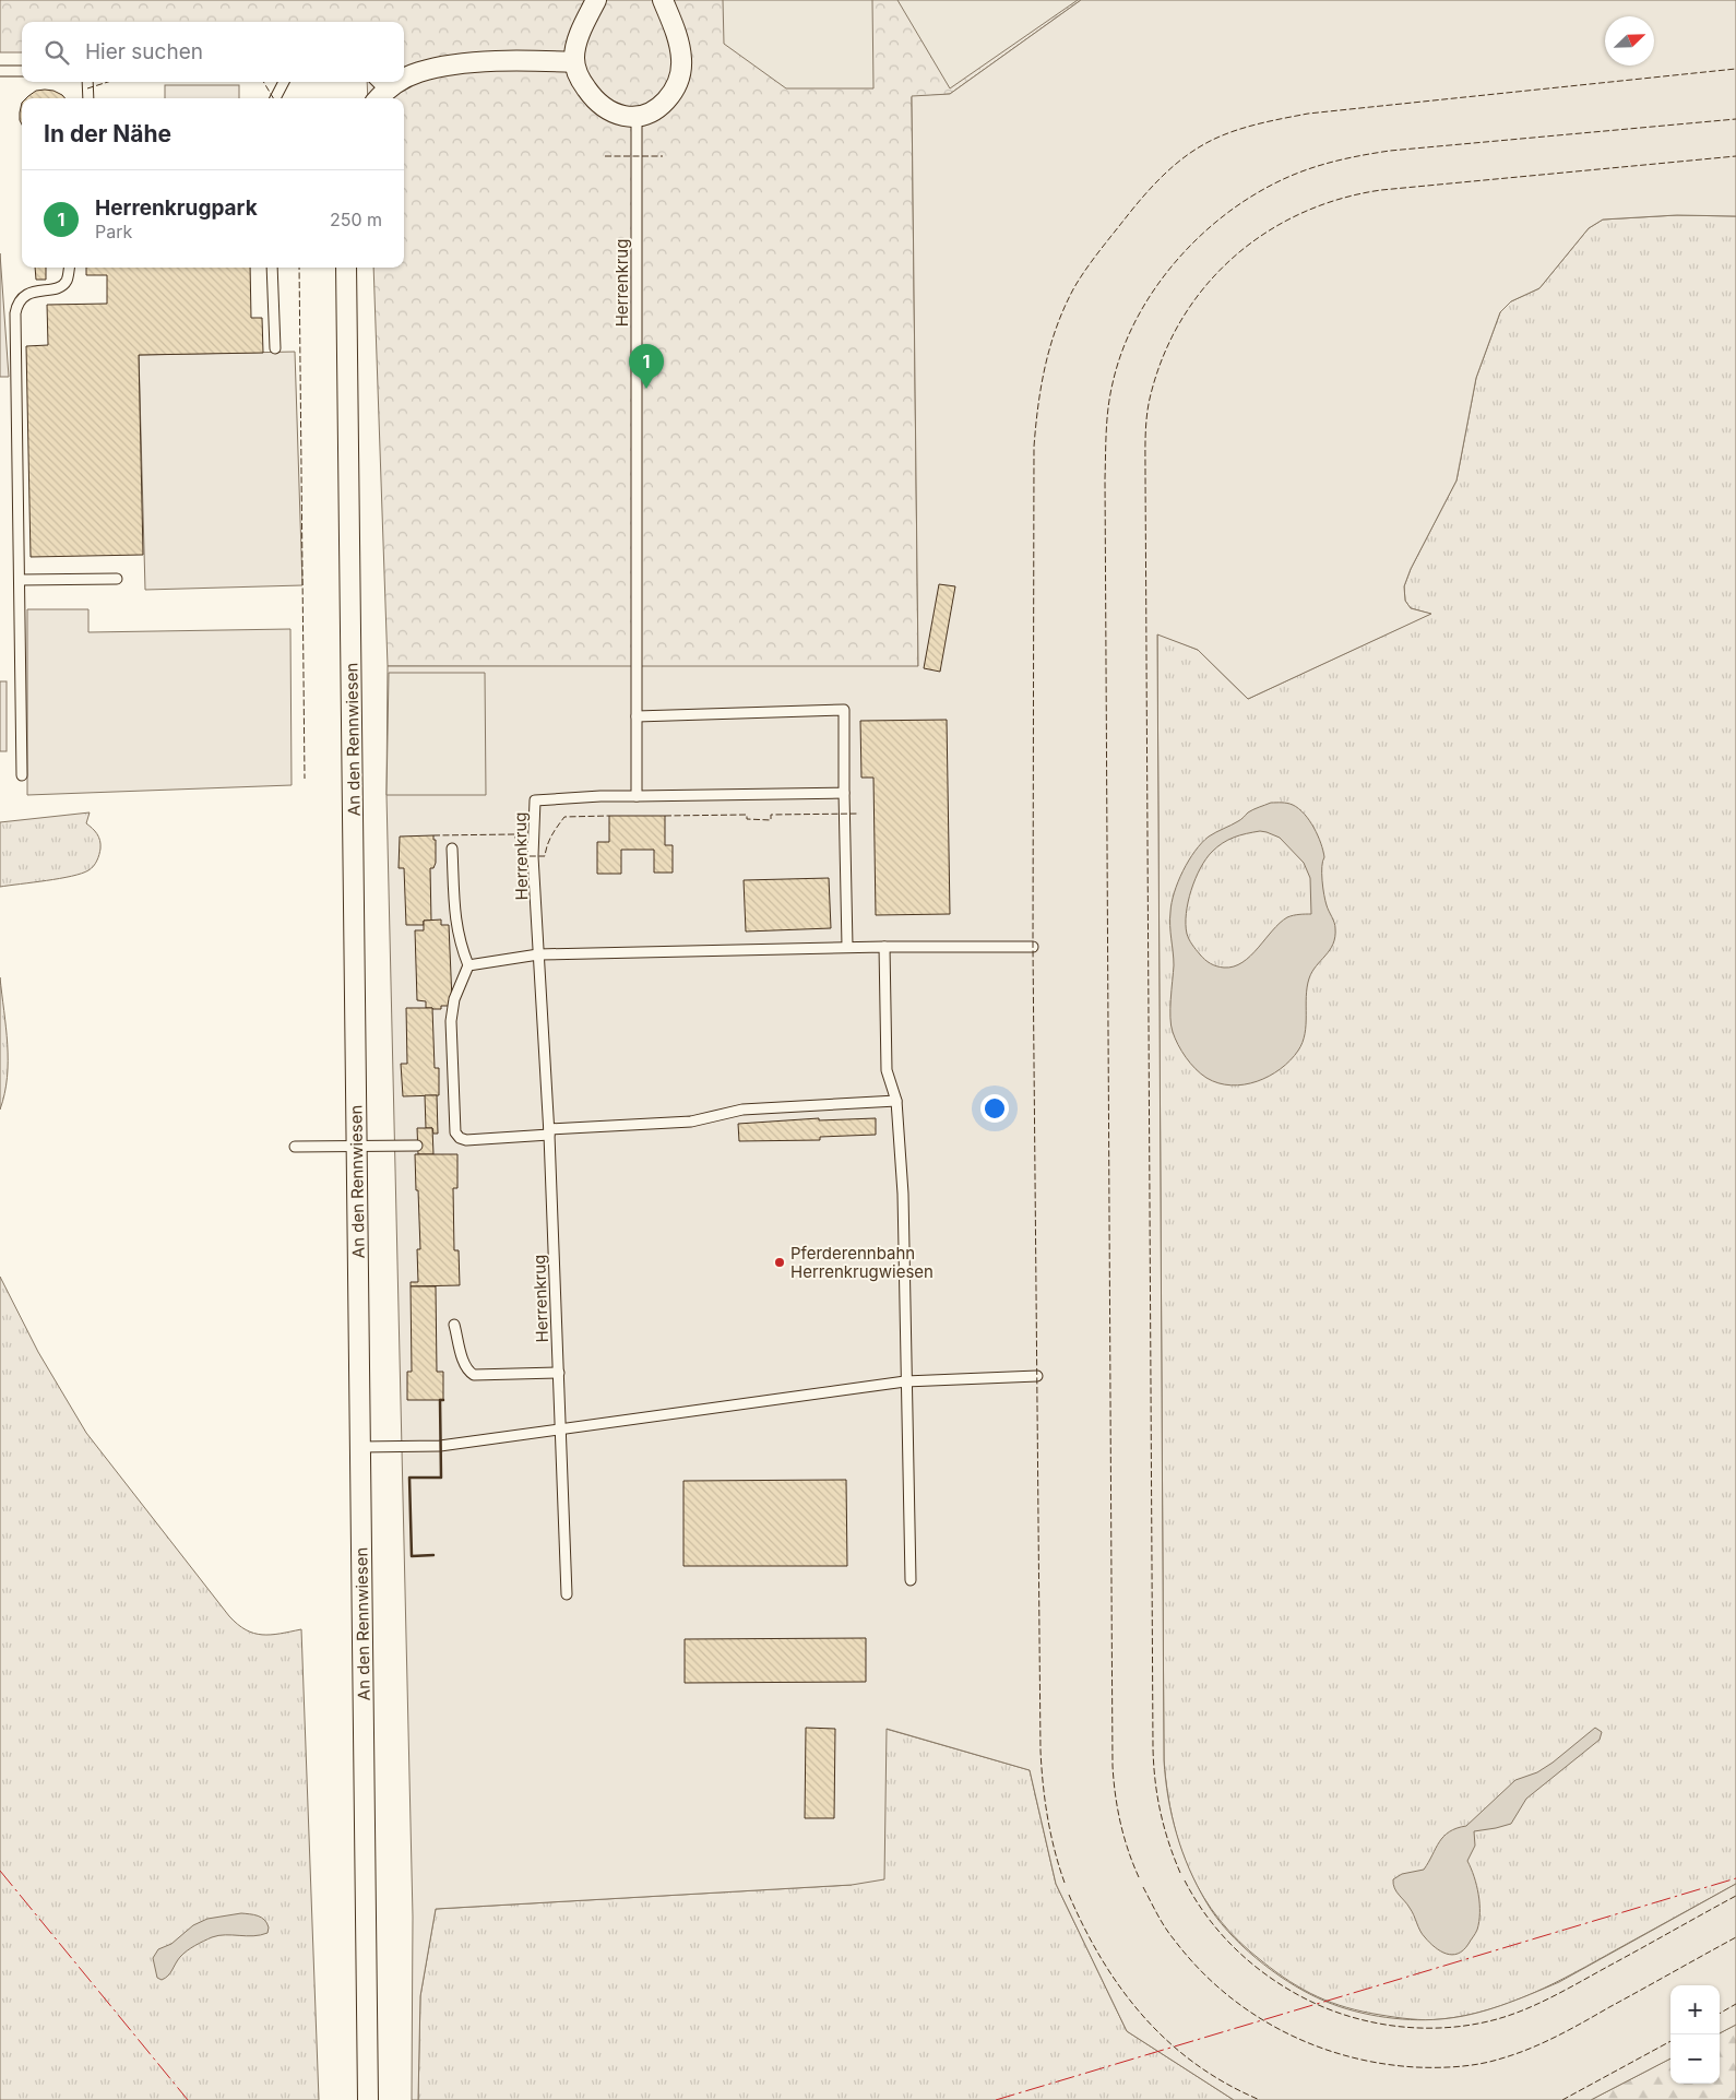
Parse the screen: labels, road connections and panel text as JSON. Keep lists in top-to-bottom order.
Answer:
{
  "streets": {
    "street": ["An den Rennwiesen"],
    "lane": ["Herrenkrug"]
  },
  "places": ["Pferderennbahn Herrenkrugwiesen"],
  "north": "top right",
  "page": {
    "search": "Hier suchen",
    "heading": "In der Nähe",
    "list": [
      {
        "mark": "1",
        "name": "Herrenkrugpark",
        "note": "Park",
        "value": "250 m"
      }
    ],
    "pins": "1",
    "map_buttons": ["+", "−"]
  }
}
